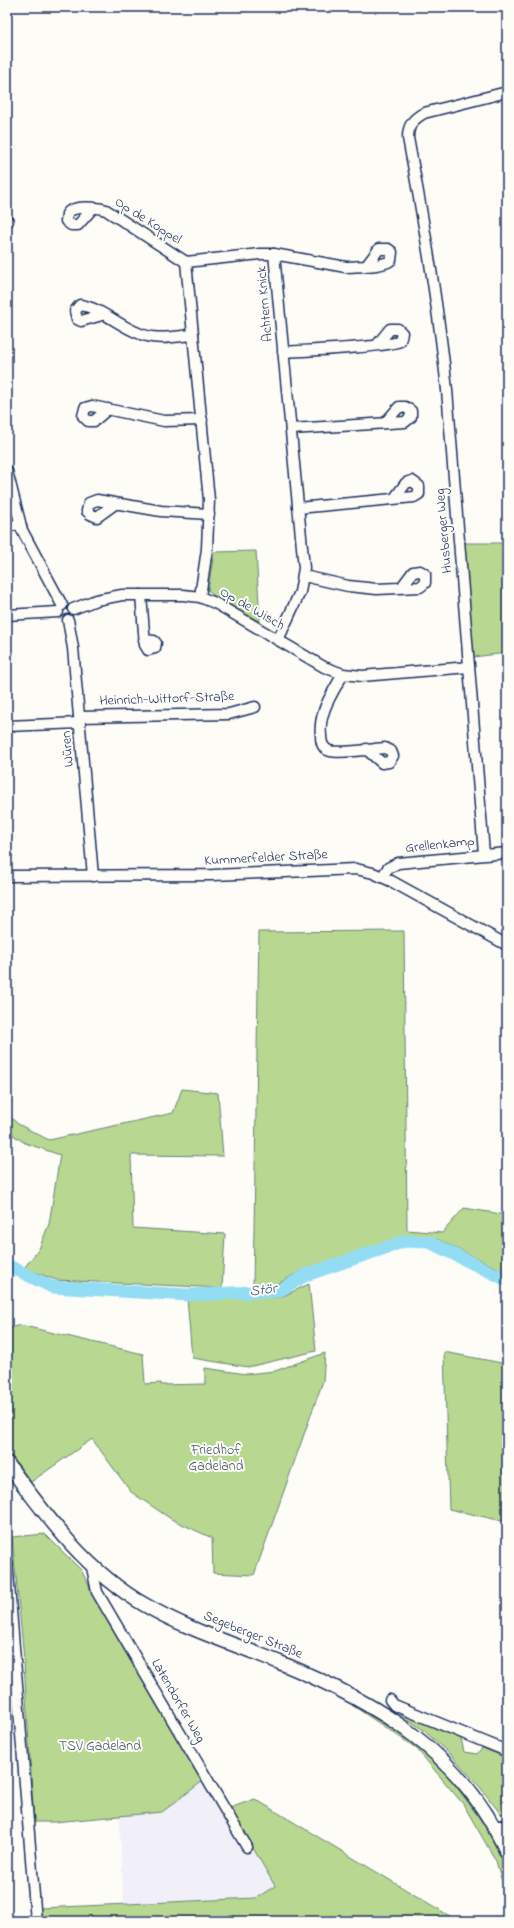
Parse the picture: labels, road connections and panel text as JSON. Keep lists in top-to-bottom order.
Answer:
{
  "streets": {
    "main road": ["Segeberger Straße"],
    "street": [
      "Op de Koppel",
      "Achtern Knick",
      "Husberger Weg",
      "Op de Wisch",
      "Heinrich-Wittorf-Straße",
      "Würen",
      "Grellenkamp",
      "Kummerfelder Straße",
      "Latendorfer Weg"
    ]
  },
  "crossings": [
    ["Op de Koppel", "Achtern Knick"],
    ["Op de Koppel", "Op de Wisch"],
    ["Achtern Knick", "Op de Wisch"],
    ["Husberger Weg", "Op de Wisch"],
    ["Husberger Weg", "Grellenkamp"],
    ["Op de Wisch", "Würen"],
    ["Heinrich-Wittorf-Straße", "Würen"],
    ["Würen", "Kummerfelder Straße"],
    ["Grellenkamp", "Kummerfelder Straße"],
    ["Segeberger Straße", "Latendorfer Weg"]
  ],
  "water": ["Stör"],
  "parks": ["Friedhof Gadeland", "TSV Gadeland"]
}
